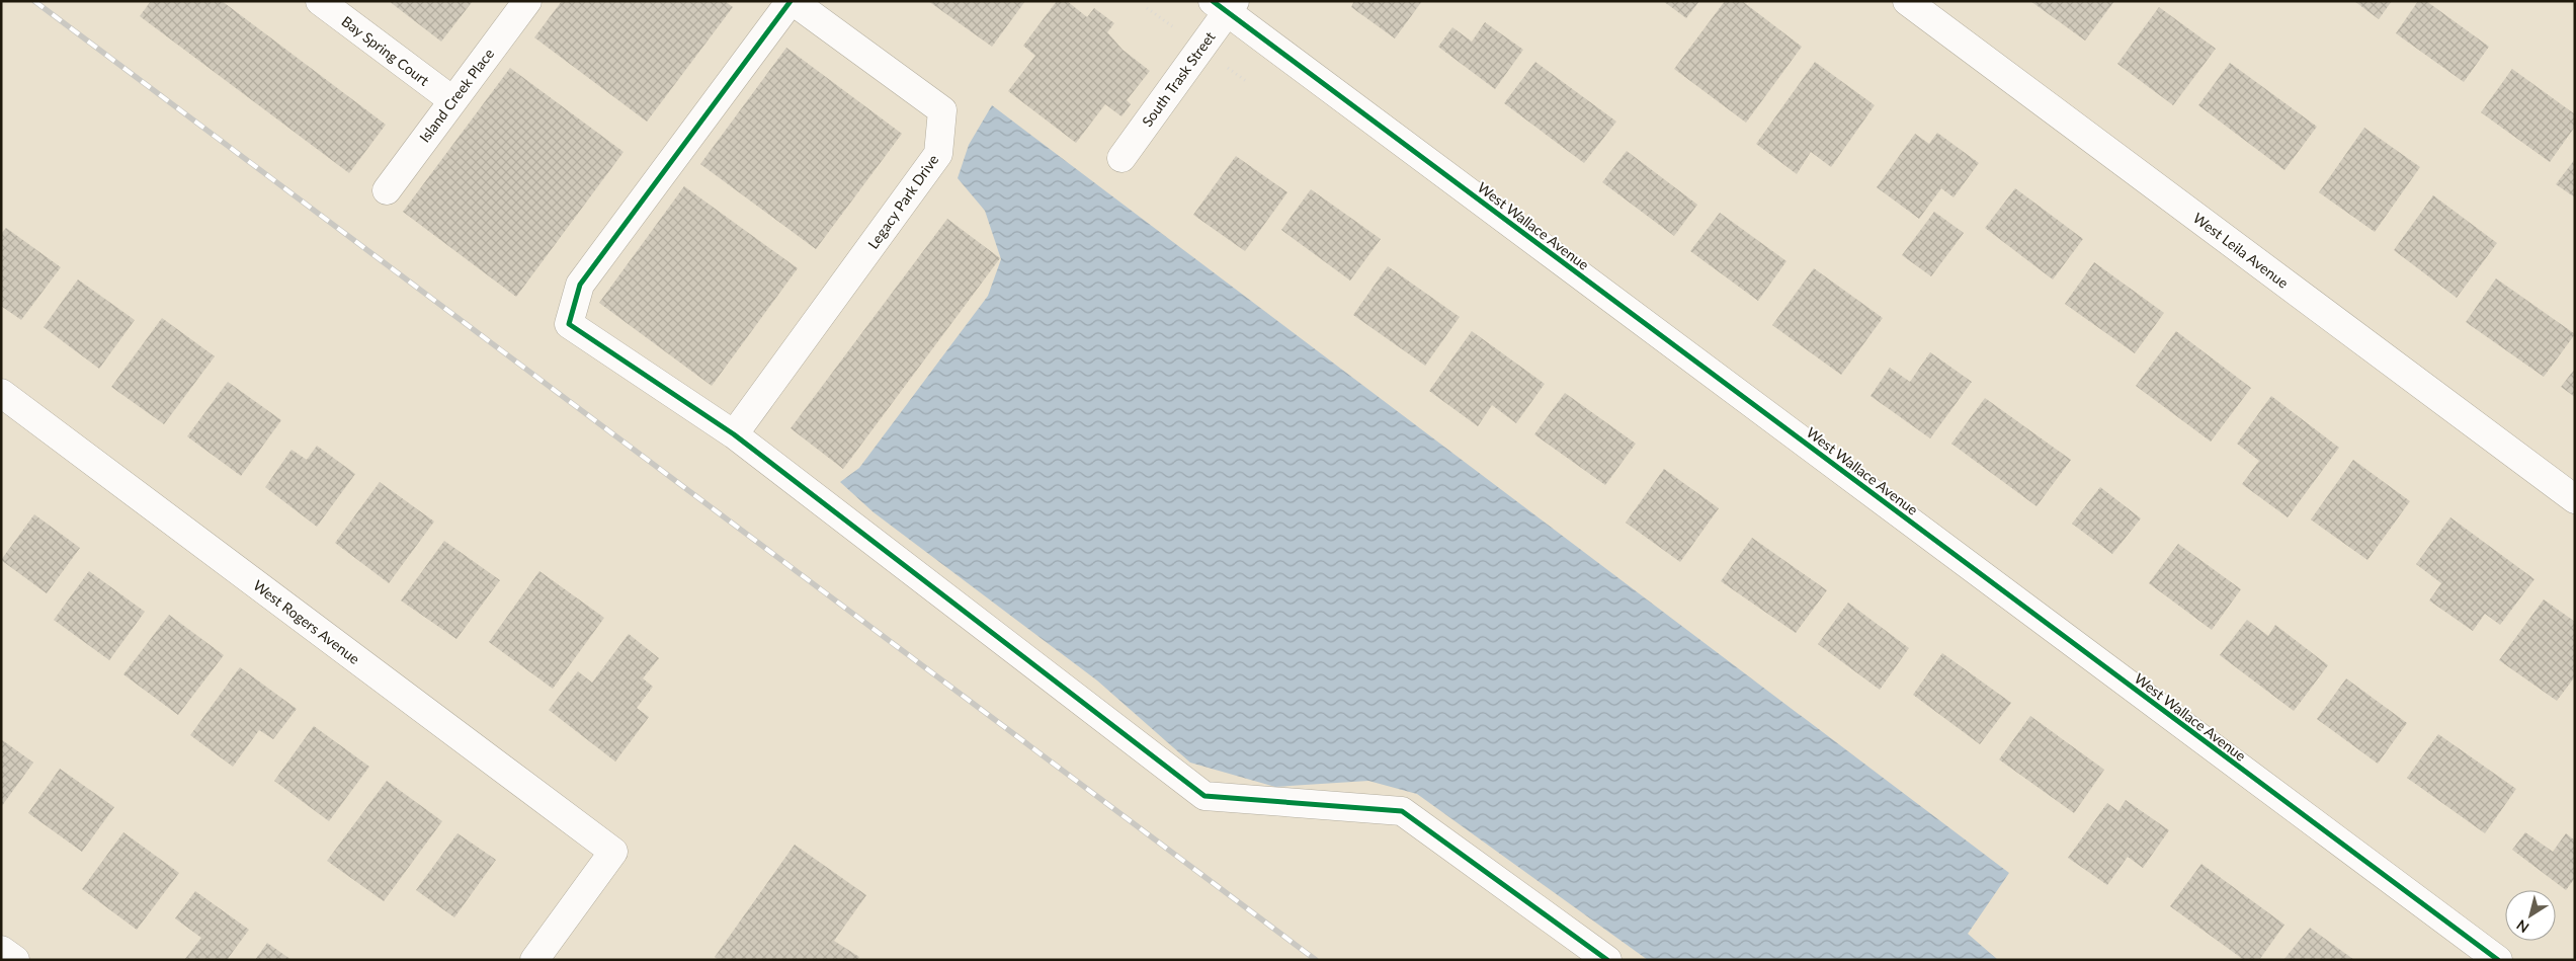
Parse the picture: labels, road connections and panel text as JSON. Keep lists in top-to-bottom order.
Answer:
{
  "streets": {
    "street": [
      "Bay Spring Court",
      "South Trask Street",
      "Island Creek Place",
      "Legacy Park Drive",
      "West Wallace Avenue",
      "West Leila Avenue",
      "West Rogers Avenue"
    ]
  },
  "crossings": [
    ["Bay Spring Court", "Island Creek Place"],
    ["South Trask Street", "West Wallace Avenue"]
  ],
  "north": "bottom left"
}
